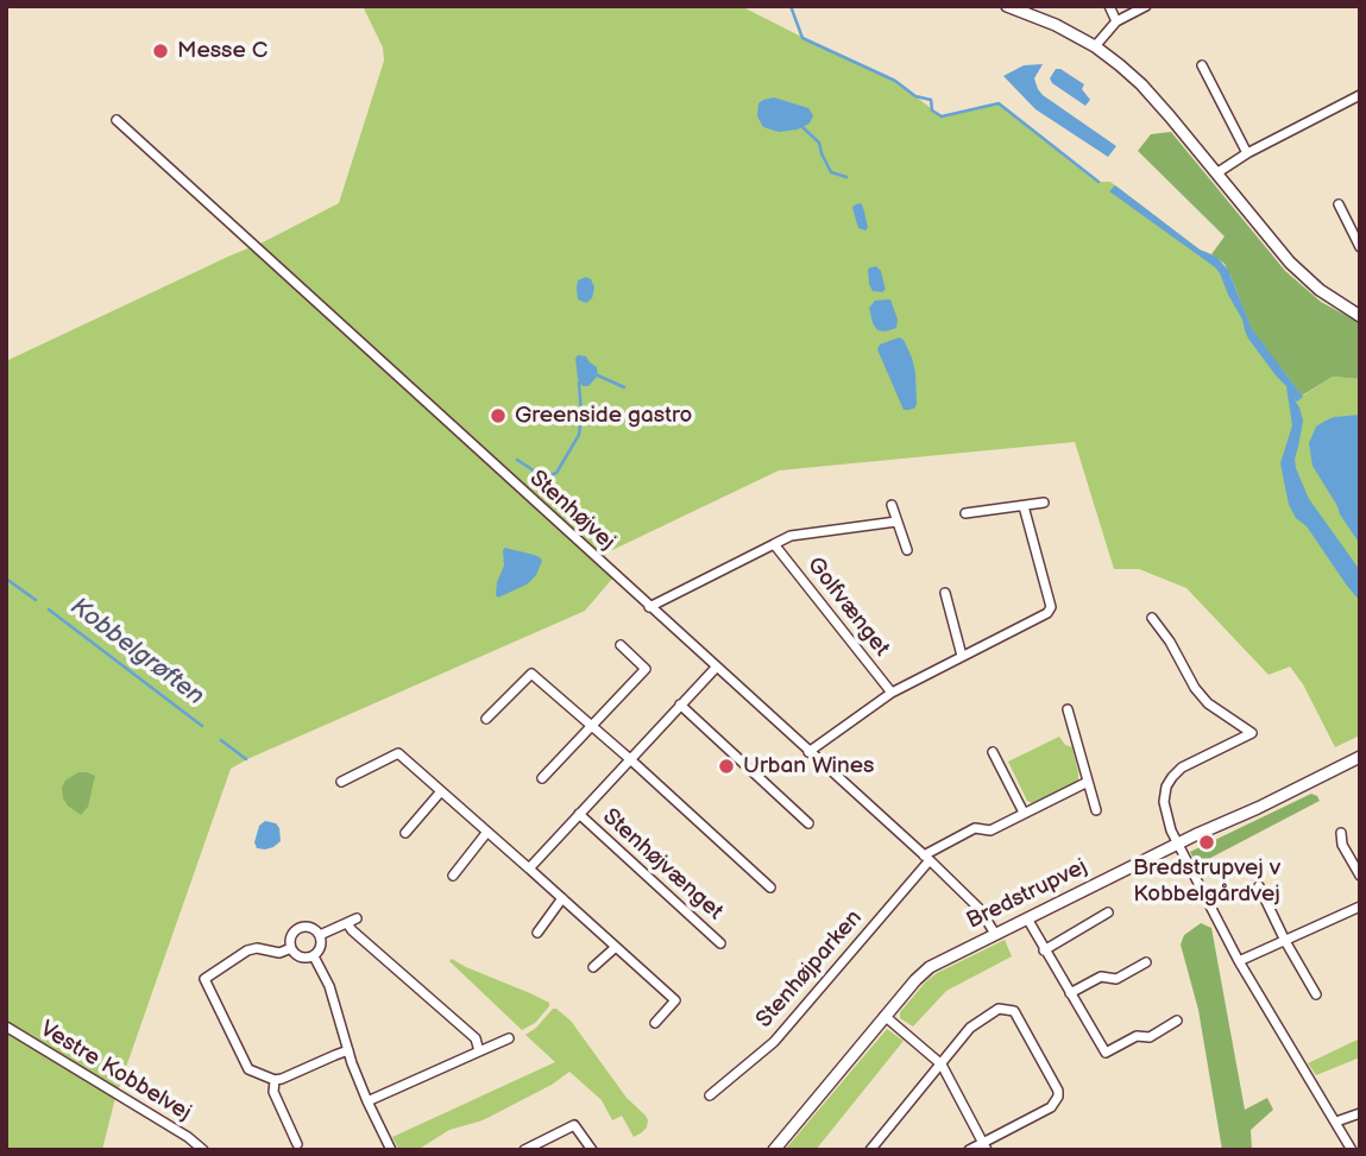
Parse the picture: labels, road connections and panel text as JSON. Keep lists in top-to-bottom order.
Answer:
{
  "streets": {
    "street": [
      "Stenhøjvej",
      "Golfvænget",
      "Stenhøjvænget",
      "Bredstrupvej",
      "Stenhøjparken",
      "Vestre Kobbelvej"
    ]
  },
  "crossings": [
    ["Stenhøjvej", "Golfvænget"],
    ["Stenhøjvej", "Stenhøjvænget"],
    ["Stenhøjvej", "Bredstrupvej"],
    ["Stenhøjvej", "Stenhøjparken"]
  ],
  "water": ["Kobbelgrøften"],
  "places": [
    "Messe C",
    "Greenside gastro",
    "Urban Wines",
    "Bredstrupvej v Kobbelgårdvej"
  ]
}
